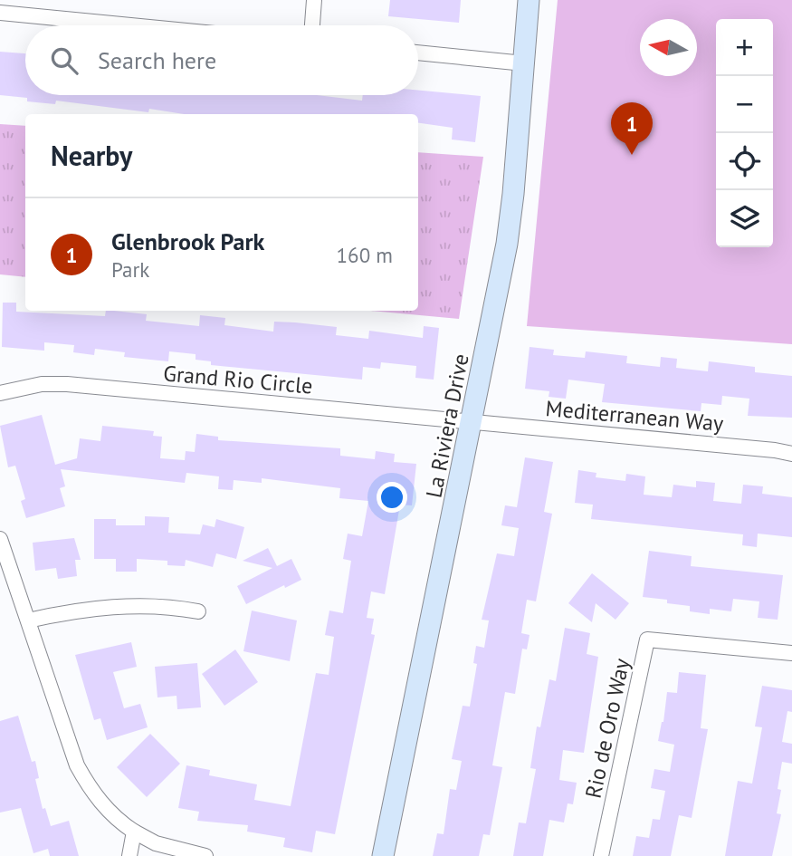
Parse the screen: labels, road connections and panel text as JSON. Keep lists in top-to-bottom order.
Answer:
{
  "streets": {
    "street": [
      "Grand Rio Circle",
      "Mediterranean Way",
      "La Riviera Drive",
      "Rio de Oro Way"
    ]
  },
  "crossings": [
    ["Grand Rio Circle", "Mediterranean Way"],
    ["Grand Rio Circle", "La Riviera Drive"],
    ["Mediterranean Way", "La Riviera Drive"]
  ],
  "north": "left",
  "page": {
    "map_buttons": ["+", "−"],
    "search": "Search here",
    "pins": "1",
    "heading": "Nearby",
    "list": [
      {
        "mark": "1",
        "name": "Glenbrook Park",
        "note": "Park",
        "value": "160 m"
      }
    ]
  }
}
